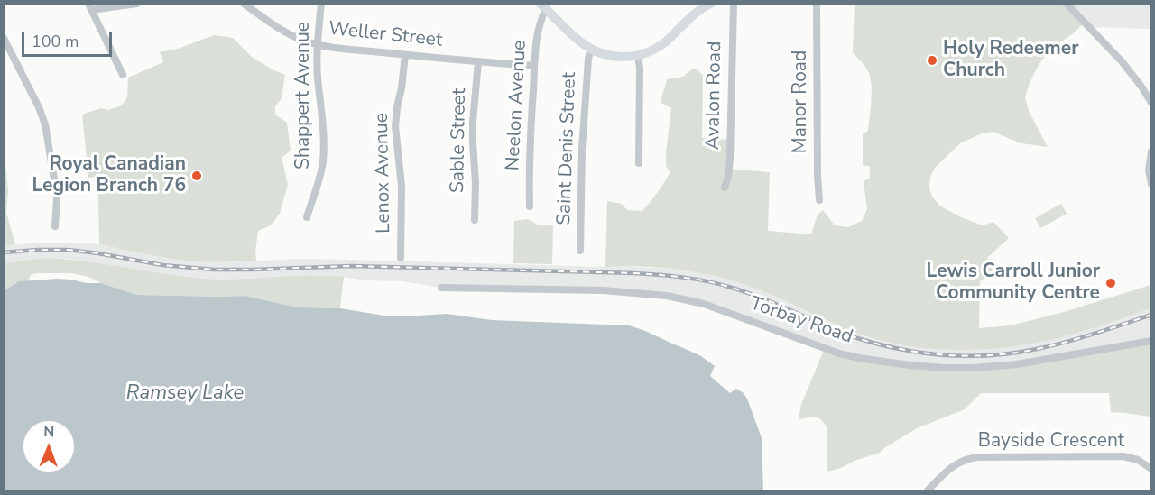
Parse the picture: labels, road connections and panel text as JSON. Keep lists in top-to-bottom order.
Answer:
{
  "streets": {
    "street": [
      "Weller Street",
      "Shappert Avenue",
      "Avalon Road",
      "Manor Road",
      "Neelon Avenue",
      "Sable Street",
      "Saint Denis Street",
      "Lenox Avenue",
      "Torbay Road",
      "Bayside Crescent"
    ]
  },
  "crossings": [
    ["Weller Street", "Shappert Avenue"],
    ["Weller Street", "Neelon Avenue"],
    ["Weller Street", "Sable Street"],
    ["Weller Street", "Lenox Avenue"]
  ],
  "water": ["Ramsey Lake"],
  "places": ["Holy Redeemer Church", "Royal Canadian Legion Branch 76", "Lewis Carroll Junior Community Centre"],
  "scale_bar": "100 m",
  "north": "top"
}
